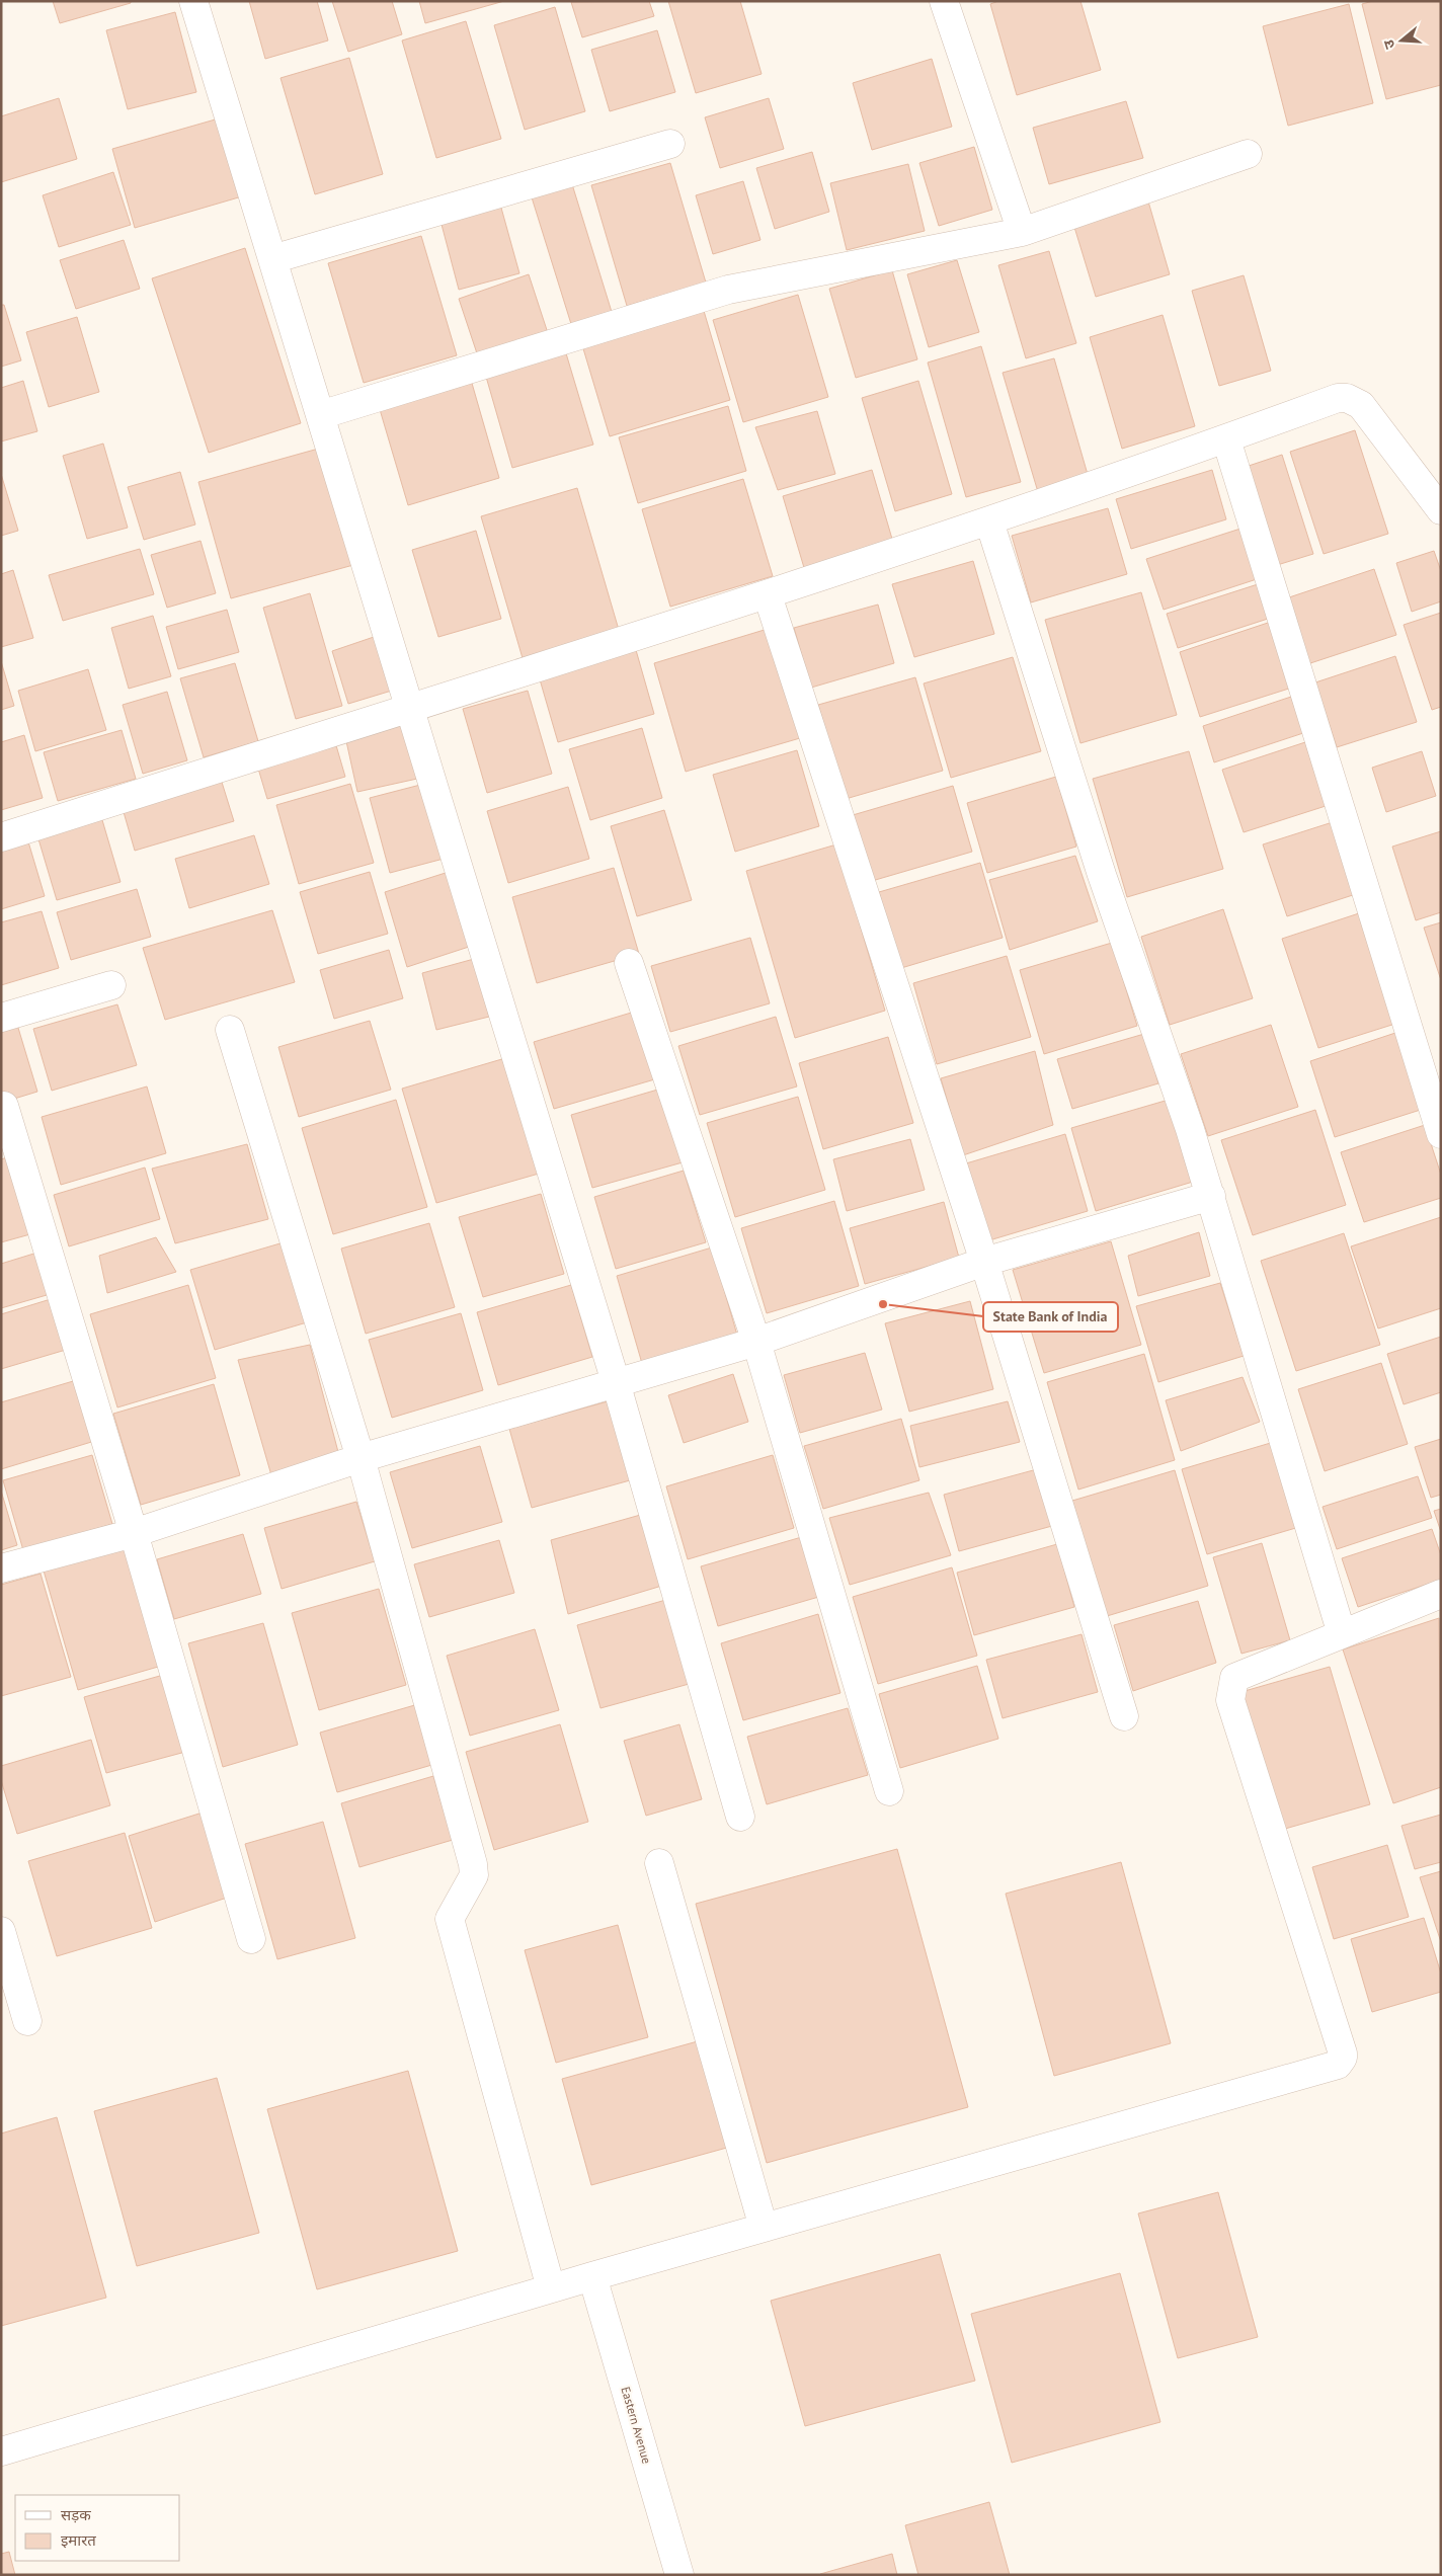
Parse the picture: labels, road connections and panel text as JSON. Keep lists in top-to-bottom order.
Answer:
{
  "streets": {
    "street": ["Eastern Avenue"]
  },
  "places": ["State Bank of India"],
  "legend": ["सड़क", "इमारत"],
  "north": "left"
}
